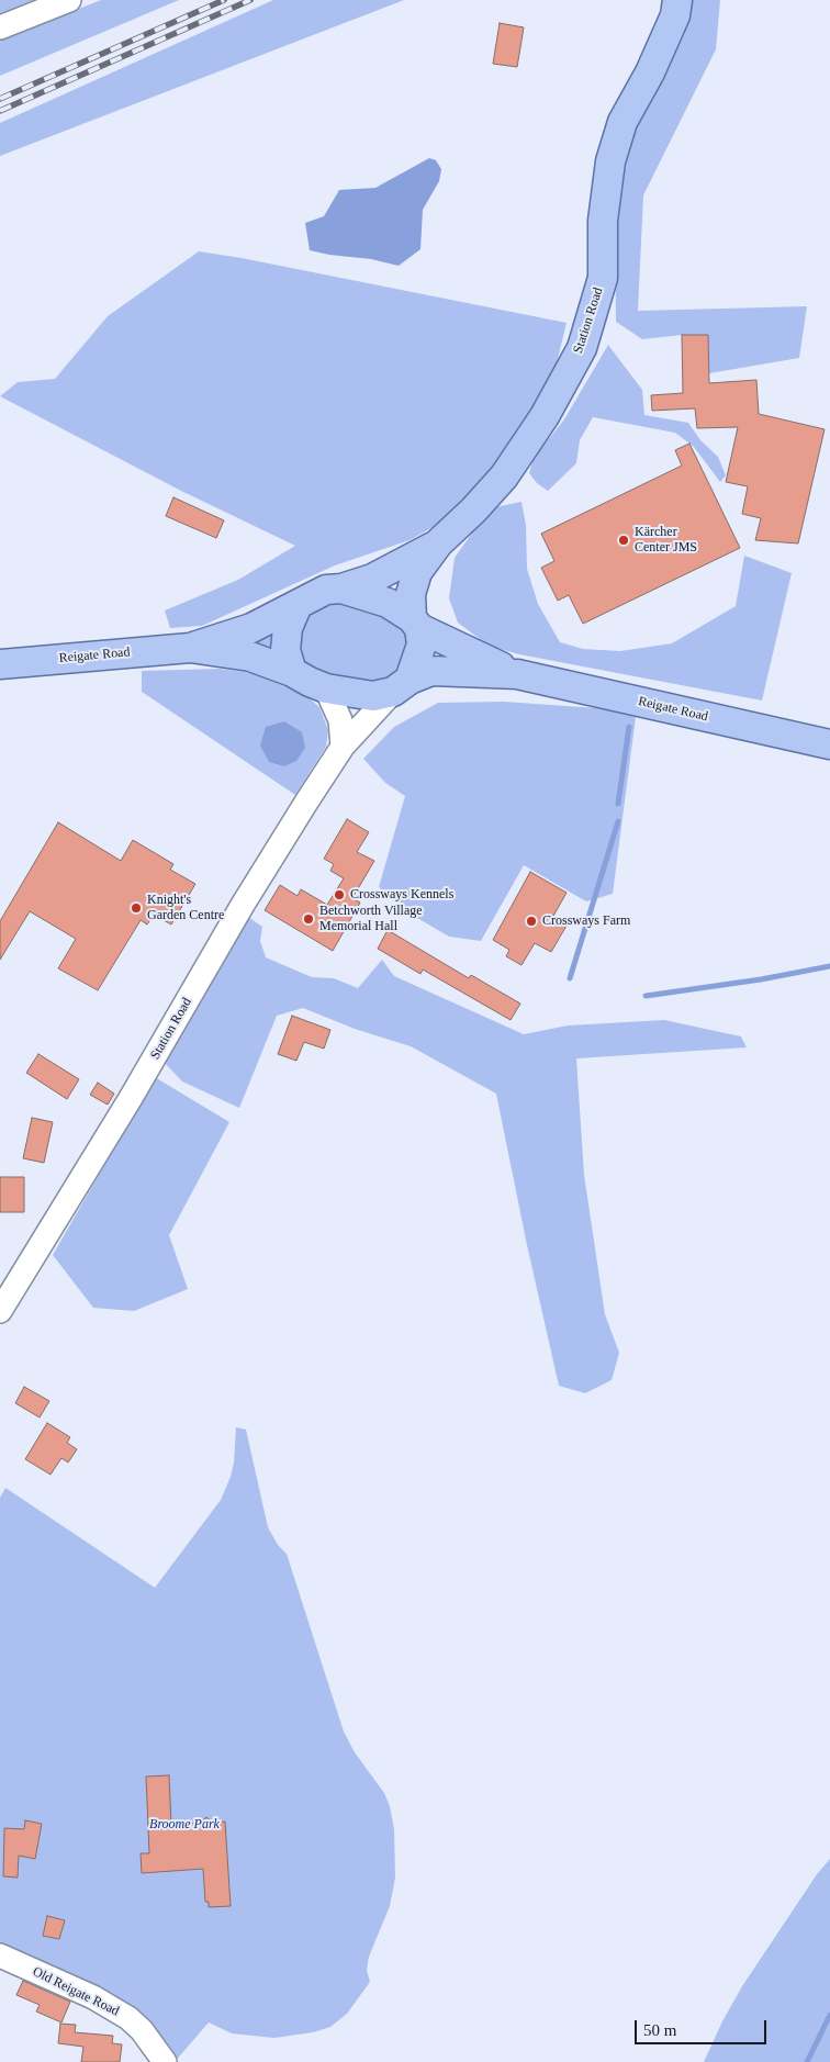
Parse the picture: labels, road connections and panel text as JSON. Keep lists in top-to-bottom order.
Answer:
{
  "streets": {
    "main road": ["Station Road", "Reigate Road"],
    "street": ["Old Reigate Road"]
  },
  "crossings": [
    ["Station Road", "Reigate Road"]
  ],
  "parks": ["Broome Park"],
  "places": [
    "Kärcher Center JMS",
    "Crossways Kennels",
    "Knight's Garden Centre",
    "Betchworth Village Memorial Hall",
    "Crossways Farm"
  ],
  "scale_bar": "50 m"
}
